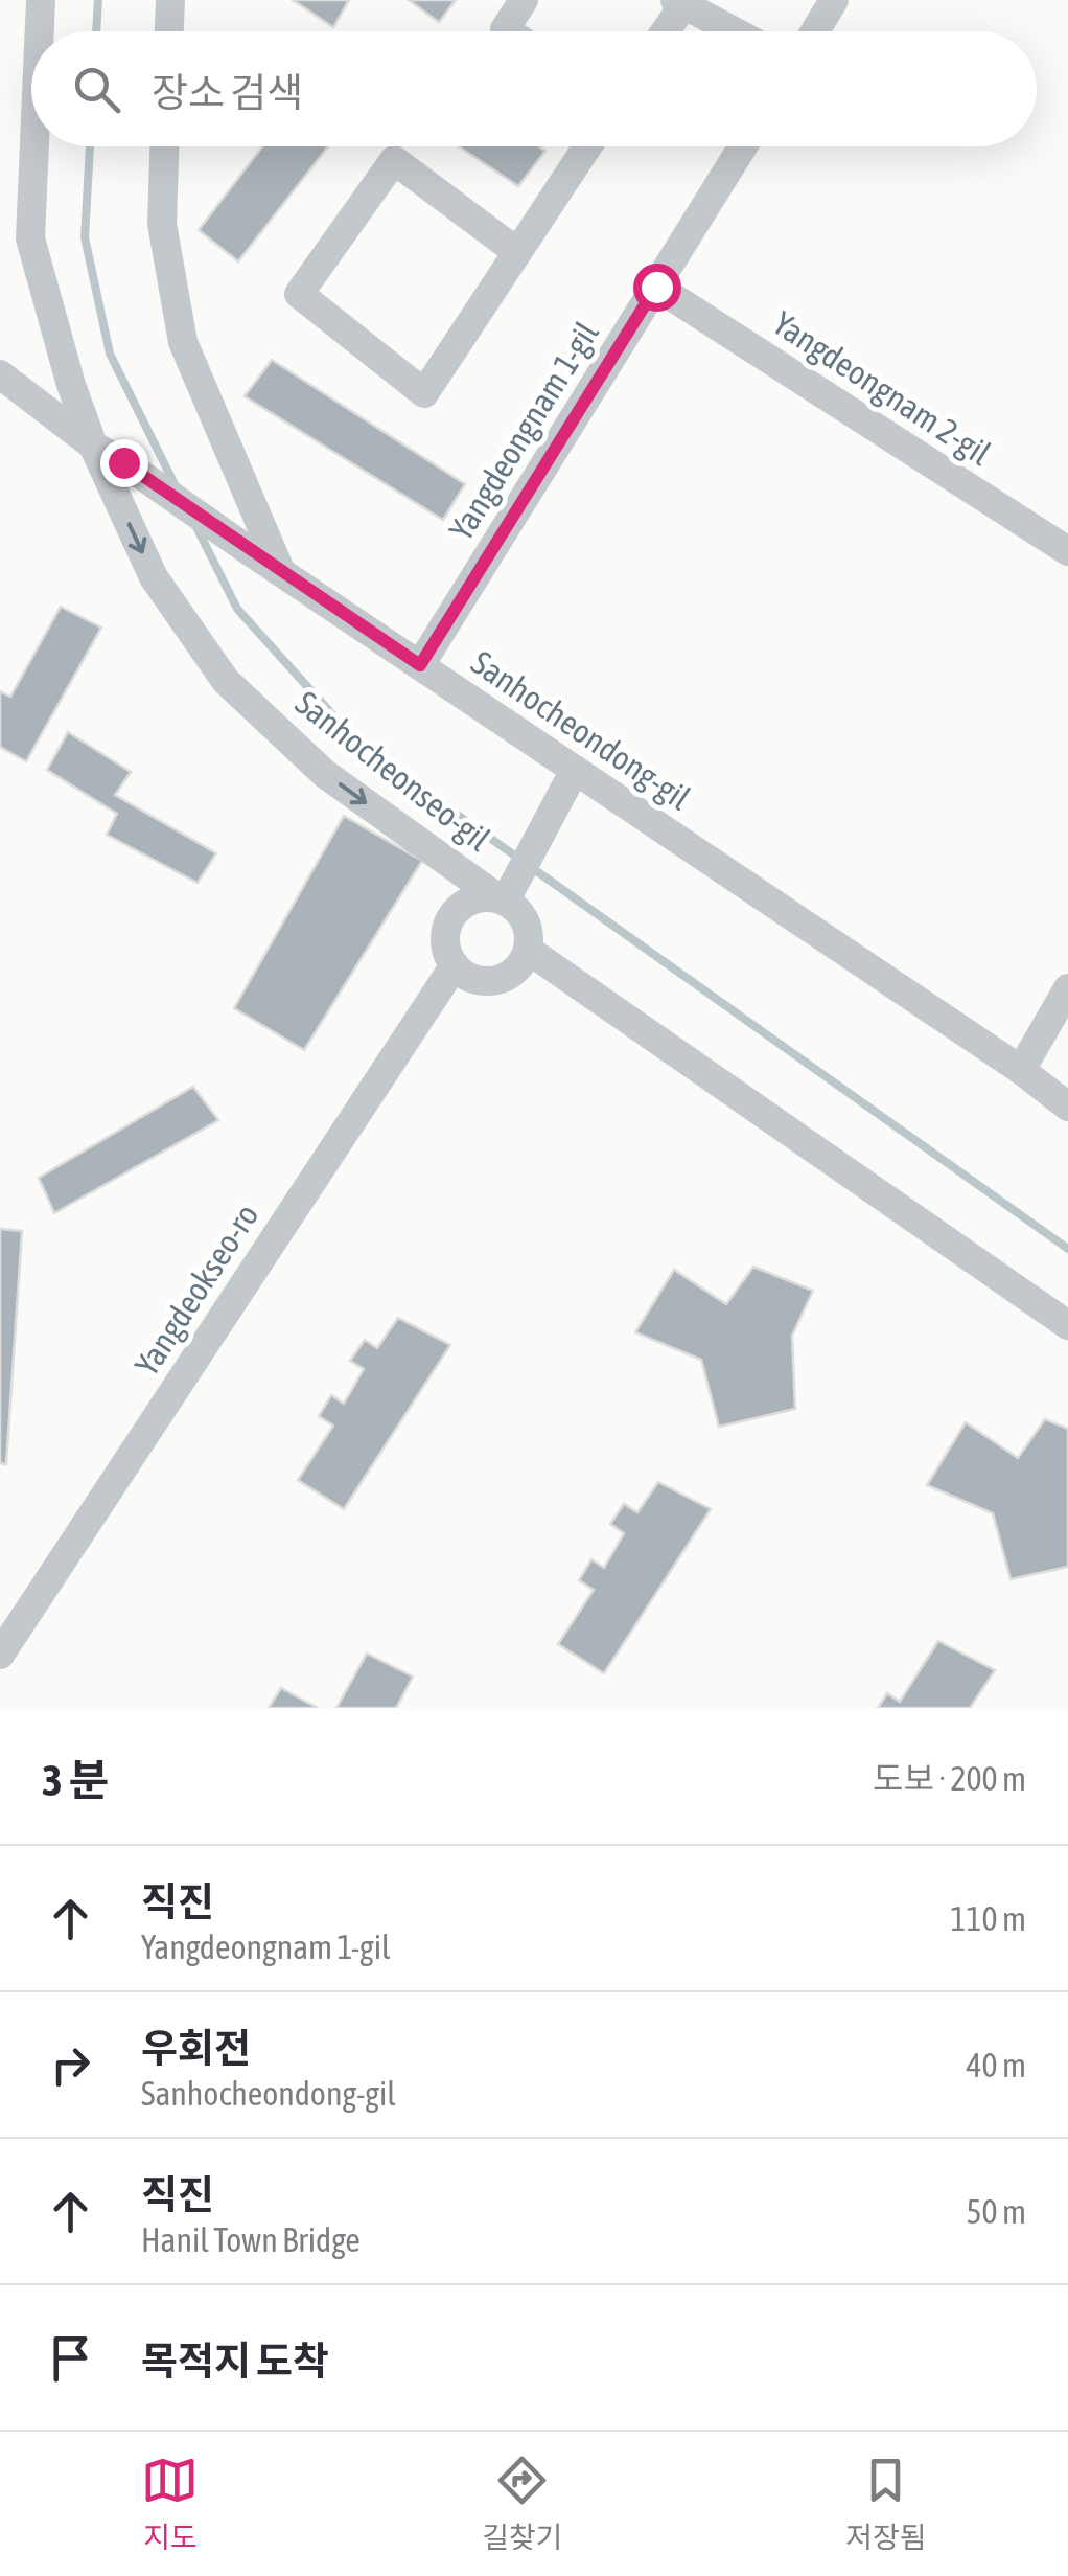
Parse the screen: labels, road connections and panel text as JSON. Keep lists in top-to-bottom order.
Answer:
{
  "streets": {
    "street": [
      "Yangdeongnam 2-gil",
      "Yangdeongnam 1-gil",
      "Sanhocheondong-gil",
      "Sanhocheonseo-gil",
      "Yangdeokseo-ro"
    ]
  },
  "crossings": [
    ["Yangdeongnam 2-gil", "Yangdeongnam 1-gil"],
    ["Yangdeongnam 1-gil", "Sanhocheondong-gil"],
    ["Sanhocheondong-gil", "Sanhocheonseo-gil"],
    ["Sanhocheonseo-gil", "Yangdeokseo-ro"]
  ],
  "one_way": ["Sanhocheonseo-gil"],
  "page": {
    "search": "장소 검색",
    "heading": ["3 분", "도보 · 200 m"],
    "list": [
      ["직진", "Yangdeongnam 1-gil", "110 m"],
      ["우회전", "Sanhocheondong-gil", "40 m"],
      ["직진", "Hanil Town Bridge", "50 m"],
      "목적지 도착"
    ],
    "nav": ["지도", "길찾기", "저장됨"]
  }
}
